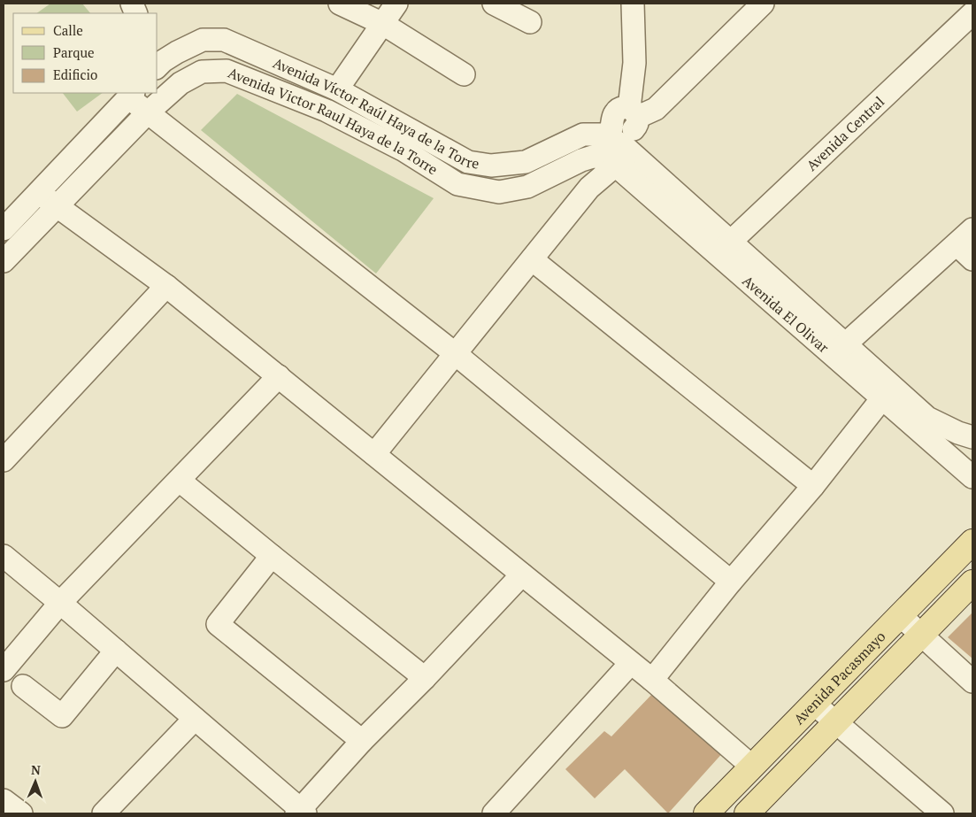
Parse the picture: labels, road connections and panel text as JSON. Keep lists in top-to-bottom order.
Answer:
{
  "streets": {
    "main road": ["Avenida Pacasmayo"],
    "street": [
      "Avenida Víctor Raúl Haya de la Torre",
      "Avenida Victor Raul Haya de la Torre",
      "Avenida Central",
      "Avenida El Olivar"
    ]
  },
  "crossings": [
    ["Avenida Víctor Raúl Haya de la Torre", "Avenida El Olivar"],
    ["Avenida Victor Raul Haya de la Torre", "Avenida El Olivar"],
    ["Avenida Central", "Avenida El Olivar"]
  ],
  "legend": ["Calle", "Parque", "Edificio"],
  "north": "top"
}
